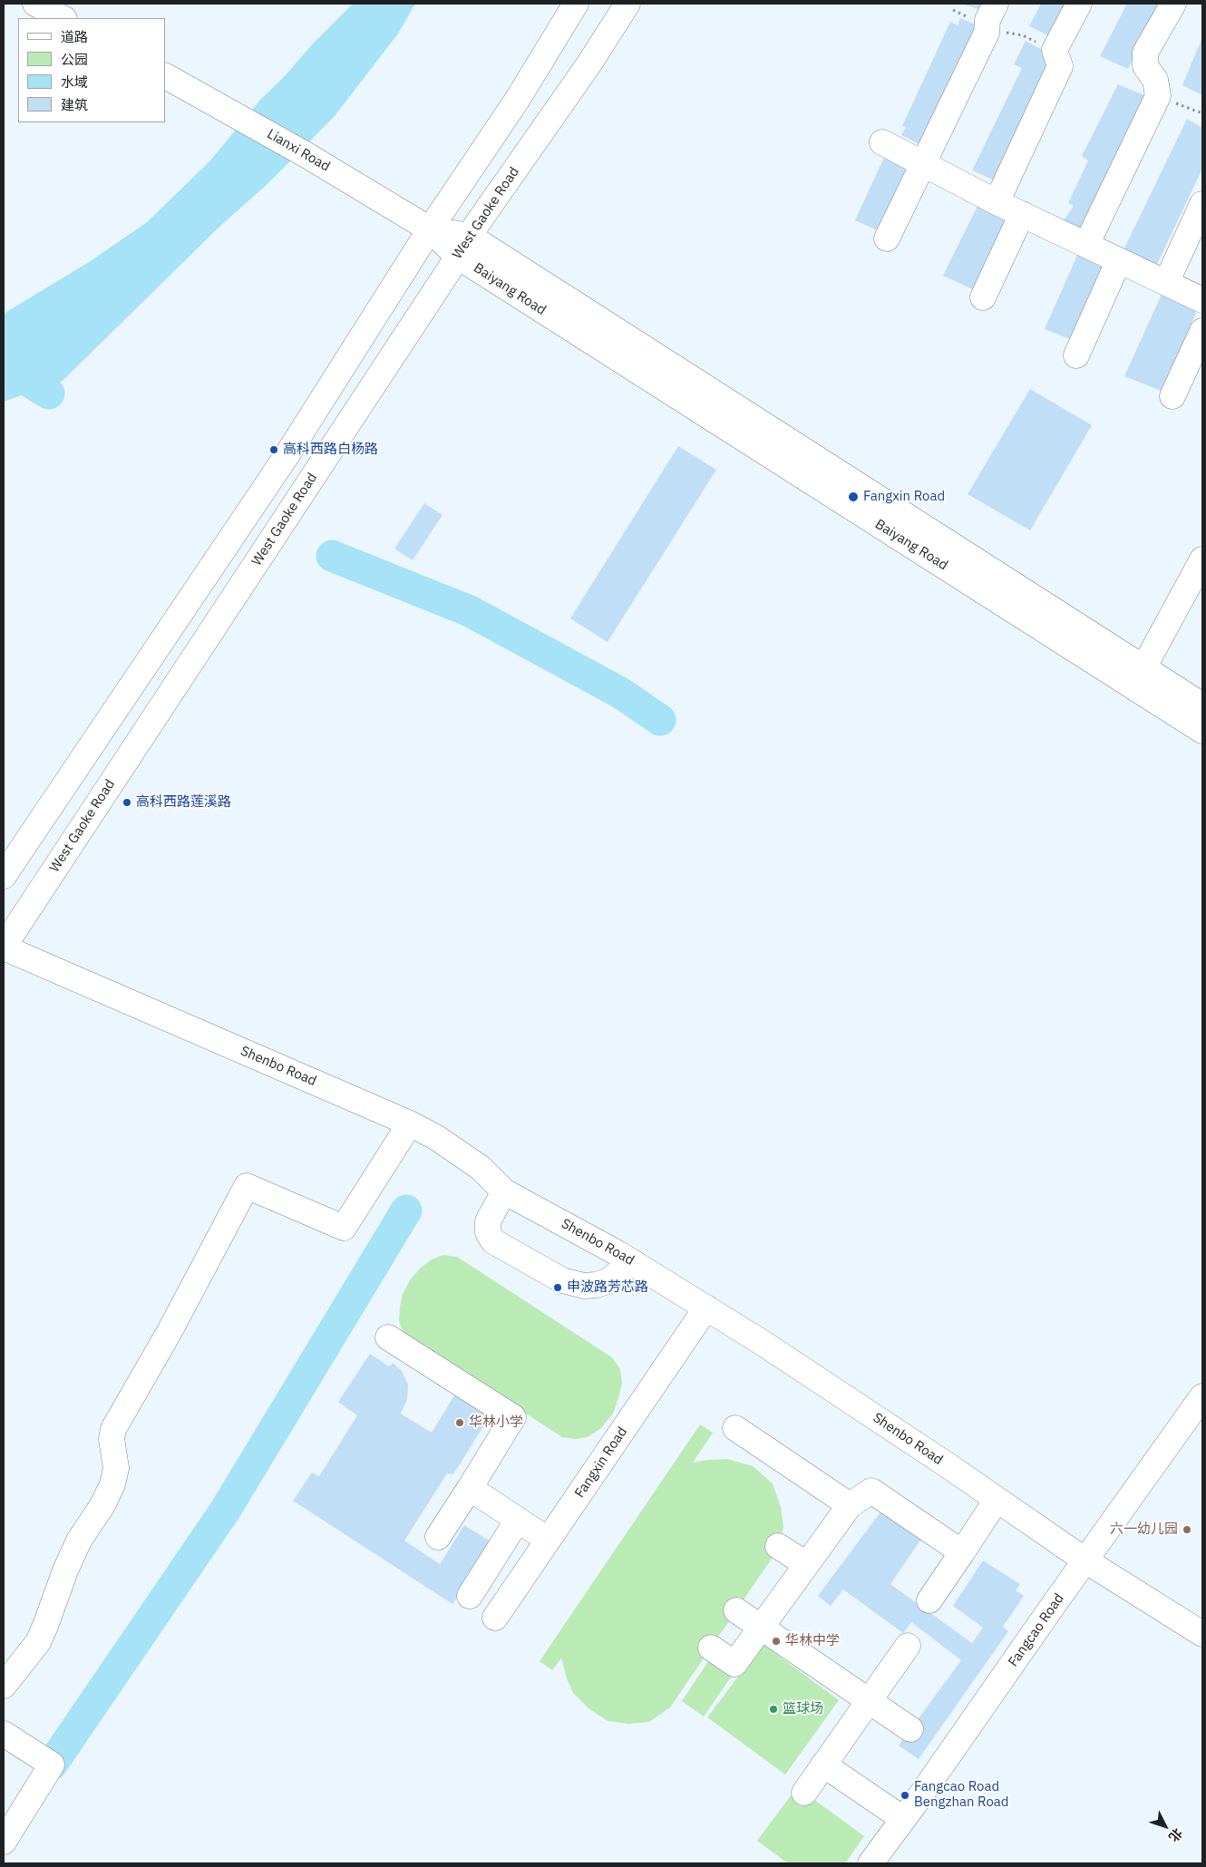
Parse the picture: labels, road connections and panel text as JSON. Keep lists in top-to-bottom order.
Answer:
{
  "streets": {
    "main road": [
      "Lianxi Road",
      "West Gaoke Road",
      "Baiyang Road",
      "Shenbo Road",
      "Fangxin Road",
      "Fangcao Road"
    ]
  },
  "crossings": [
    ["Lianxi Road", "Baiyang Road"],
    ["West Gaoke Road", "Baiyang Road"],
    ["West Gaoke Road", "Shenbo Road"],
    ["Shenbo Road", "Fangxin Road"],
    ["Shenbo Road", "Fangcao Road"]
  ],
  "places": [
    "高科西路白杨路",
    "Fangxin Road",
    "高科西路莲溪路",
    "申波路芳芯路",
    "华林小学",
    "六一幼儿园",
    "华林中学",
    "篮球场",
    "Fangcao Road Bengzhan Road"
  ],
  "legend": [
    "道路",
    "公园",
    "水域",
    "建筑"
  ],
  "north": "bottom right"
}
